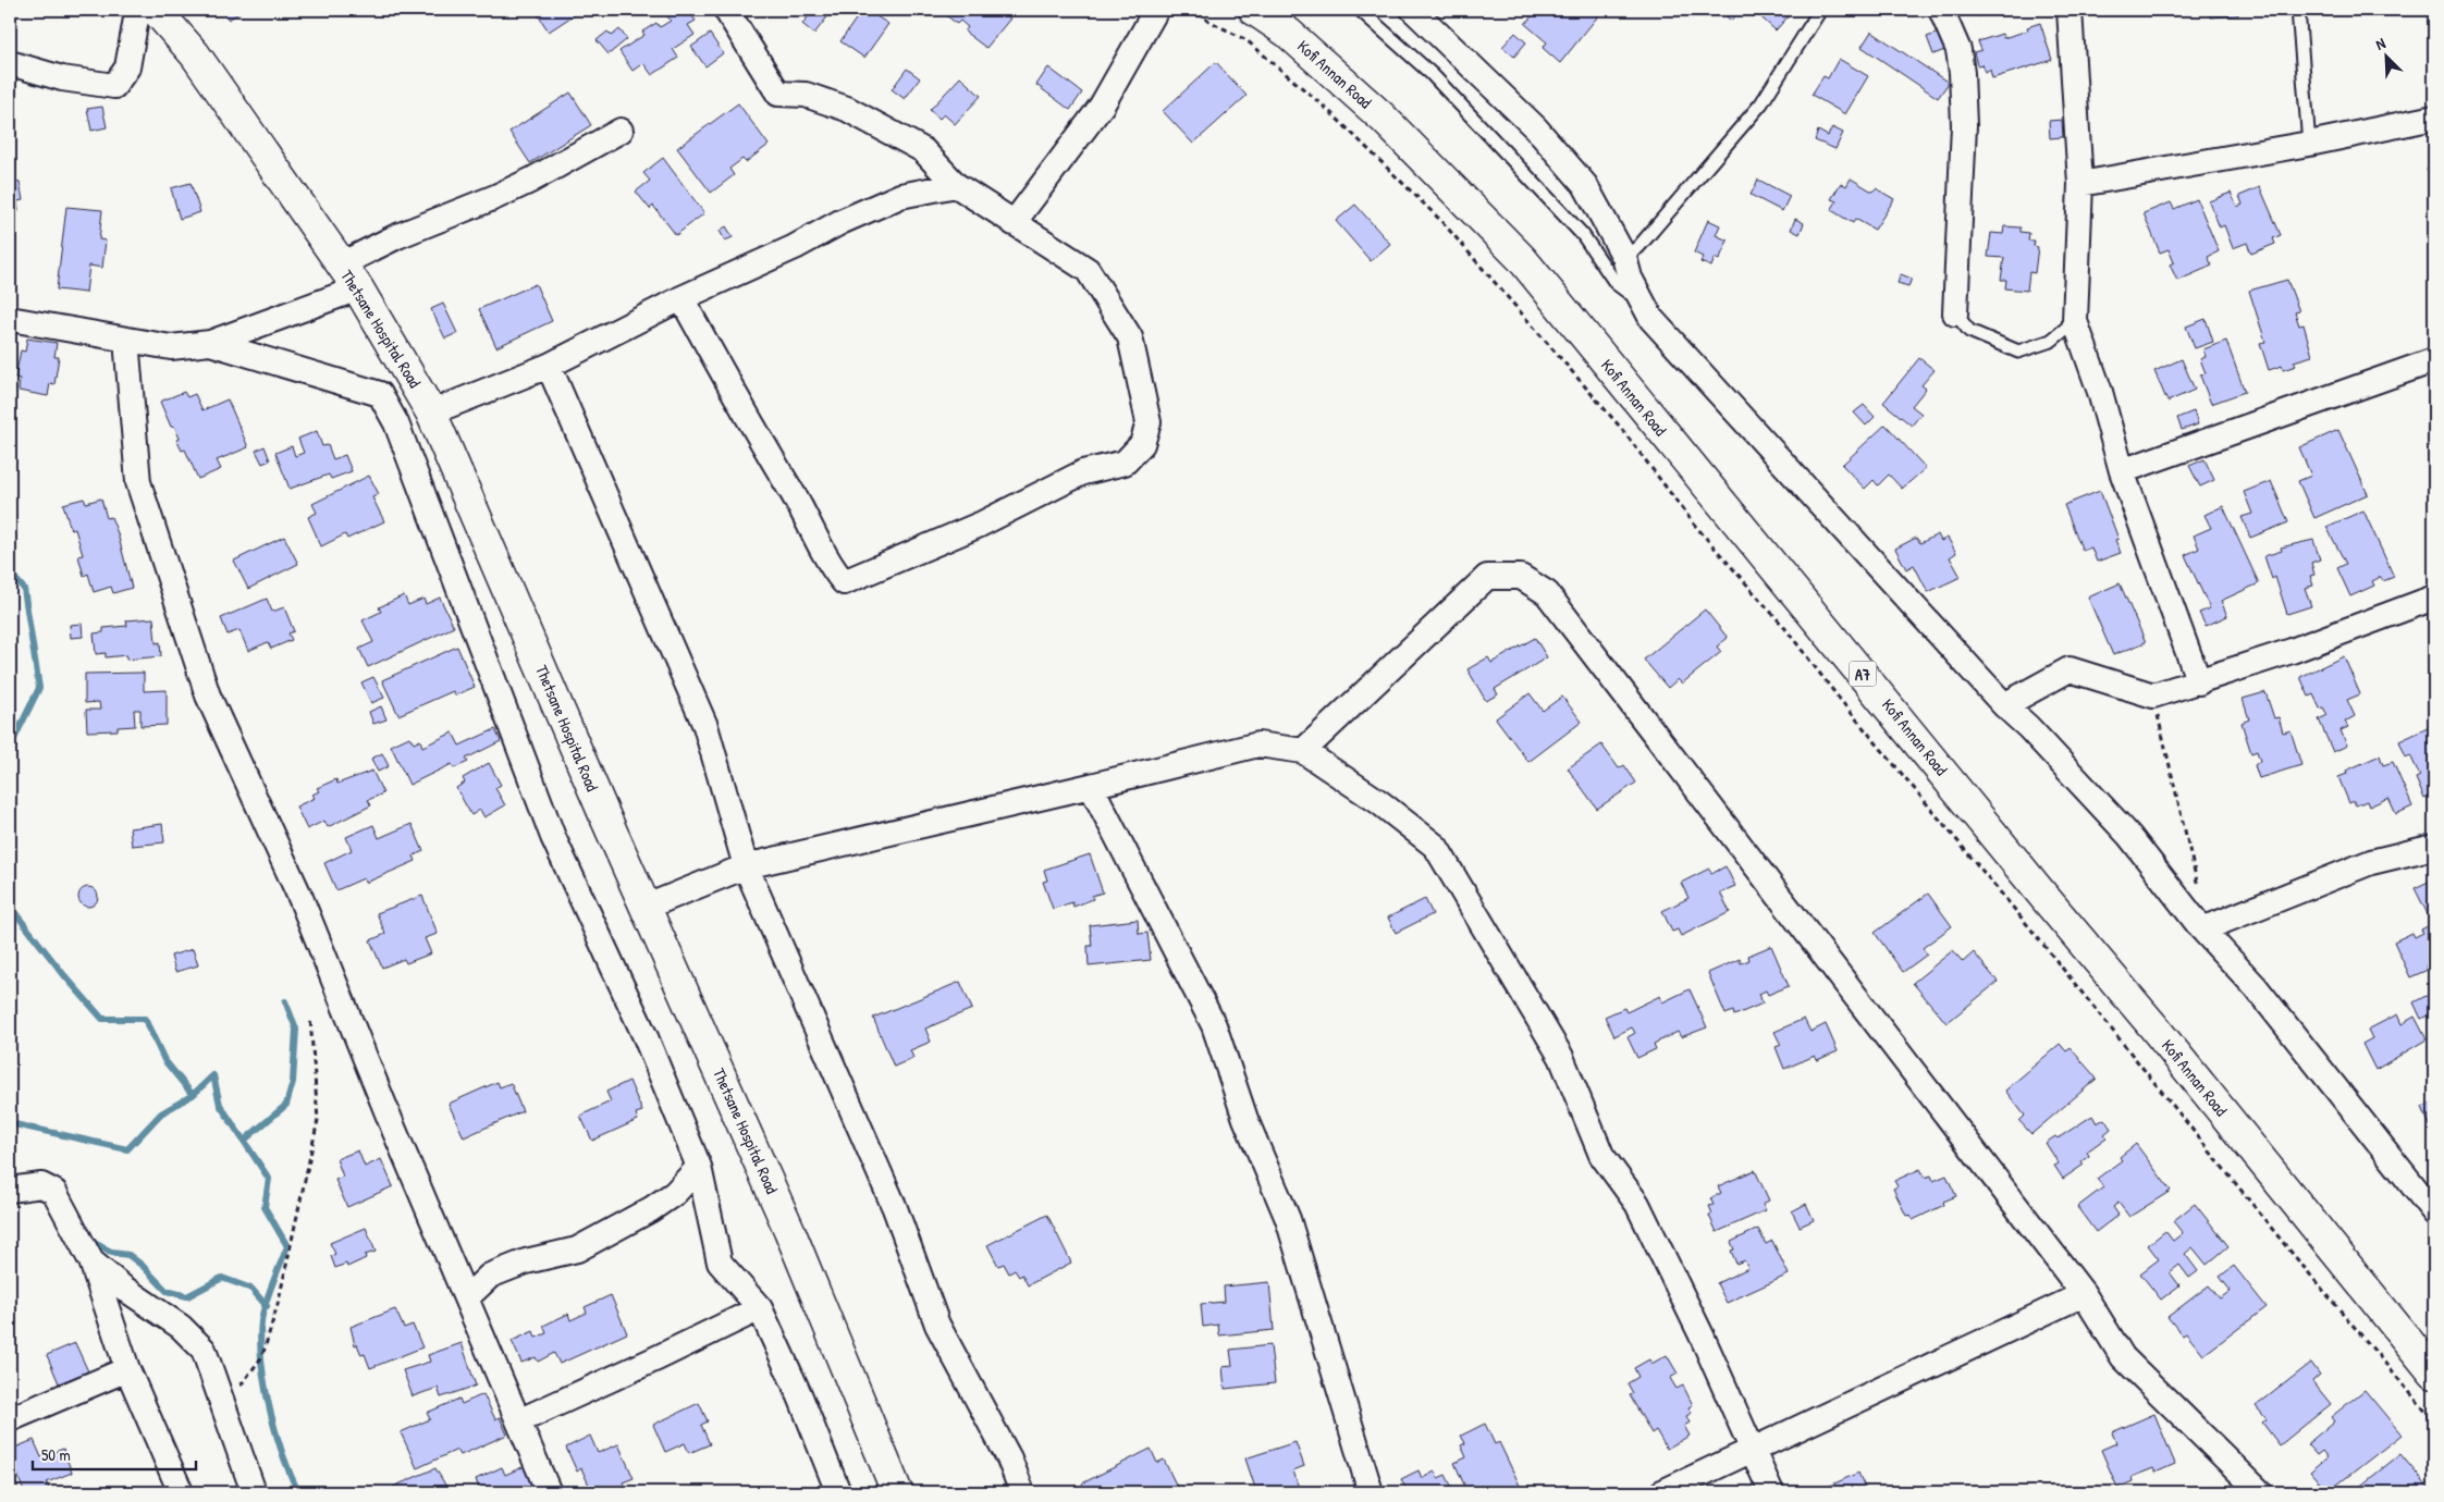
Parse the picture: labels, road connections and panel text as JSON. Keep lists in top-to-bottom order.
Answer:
{
  "streets": {
    "main road": ["Kofi Annan Road", "Thetsane Hospital Road", "A7"]
  },
  "scale_bar": "50 m",
  "north": "top left"
}
